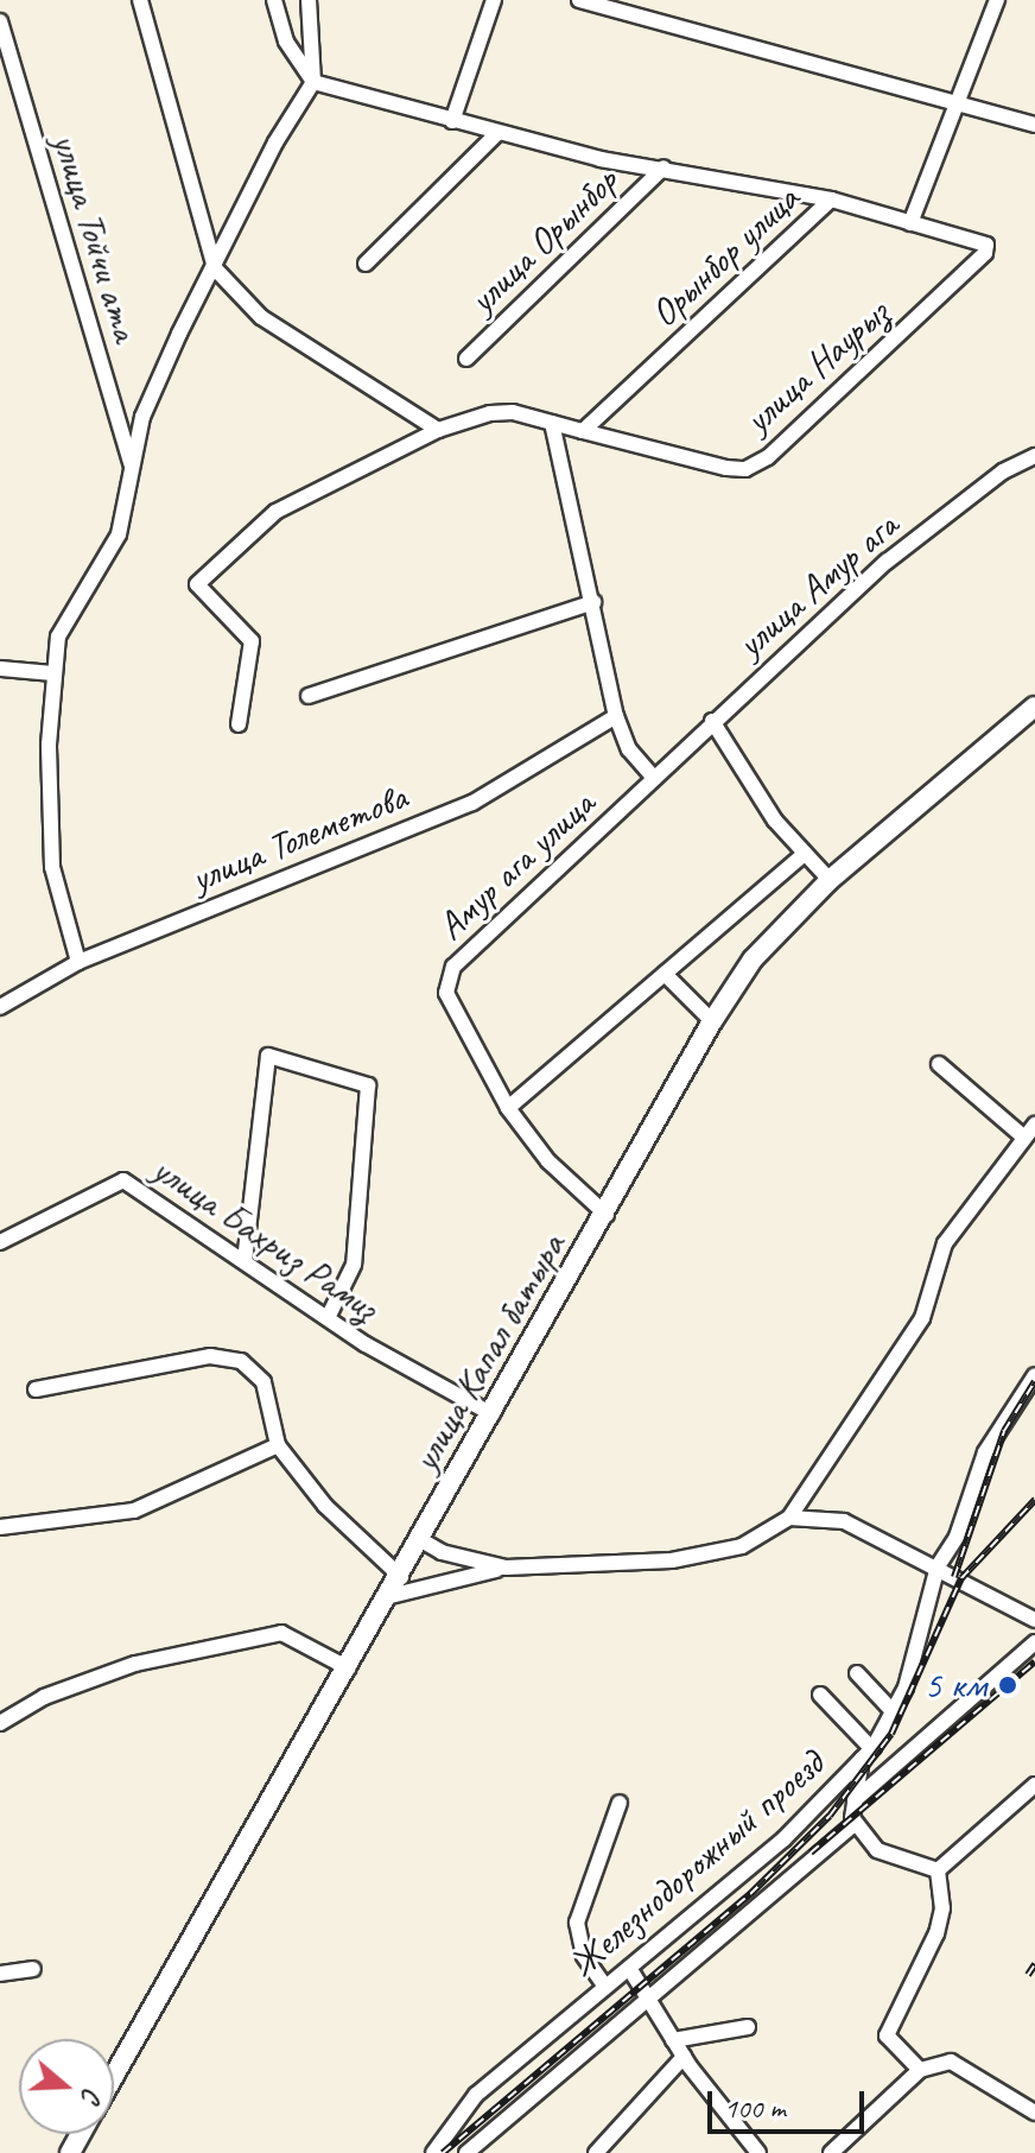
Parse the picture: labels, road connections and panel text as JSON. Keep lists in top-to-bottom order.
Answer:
{
  "streets": {
    "main road": ["улица Капал батыра"],
    "street": [
      "улица Тойчи ата",
      "улица Орынбор",
      "Орынбор улица",
      "улица Наурыз",
      "улица Амур ага",
      "улица Толеметова",
      "Амур ага улица",
      "улица Бахриз Рамиз",
      "Железнодорожный проезд"
    ]
  },
  "crossings": [
    ["улица Орынбор", "Орынбор улица"],
    ["Орынбор улица", "улица Наурыз"],
    ["улица Амур ага", "Амур ага улица"],
    ["улица Бахриз Рамиз", "улица Капал батыра"]
  ],
  "places": ["5 км"],
  "scale_bar": "100 m",
  "north": "right"
}
